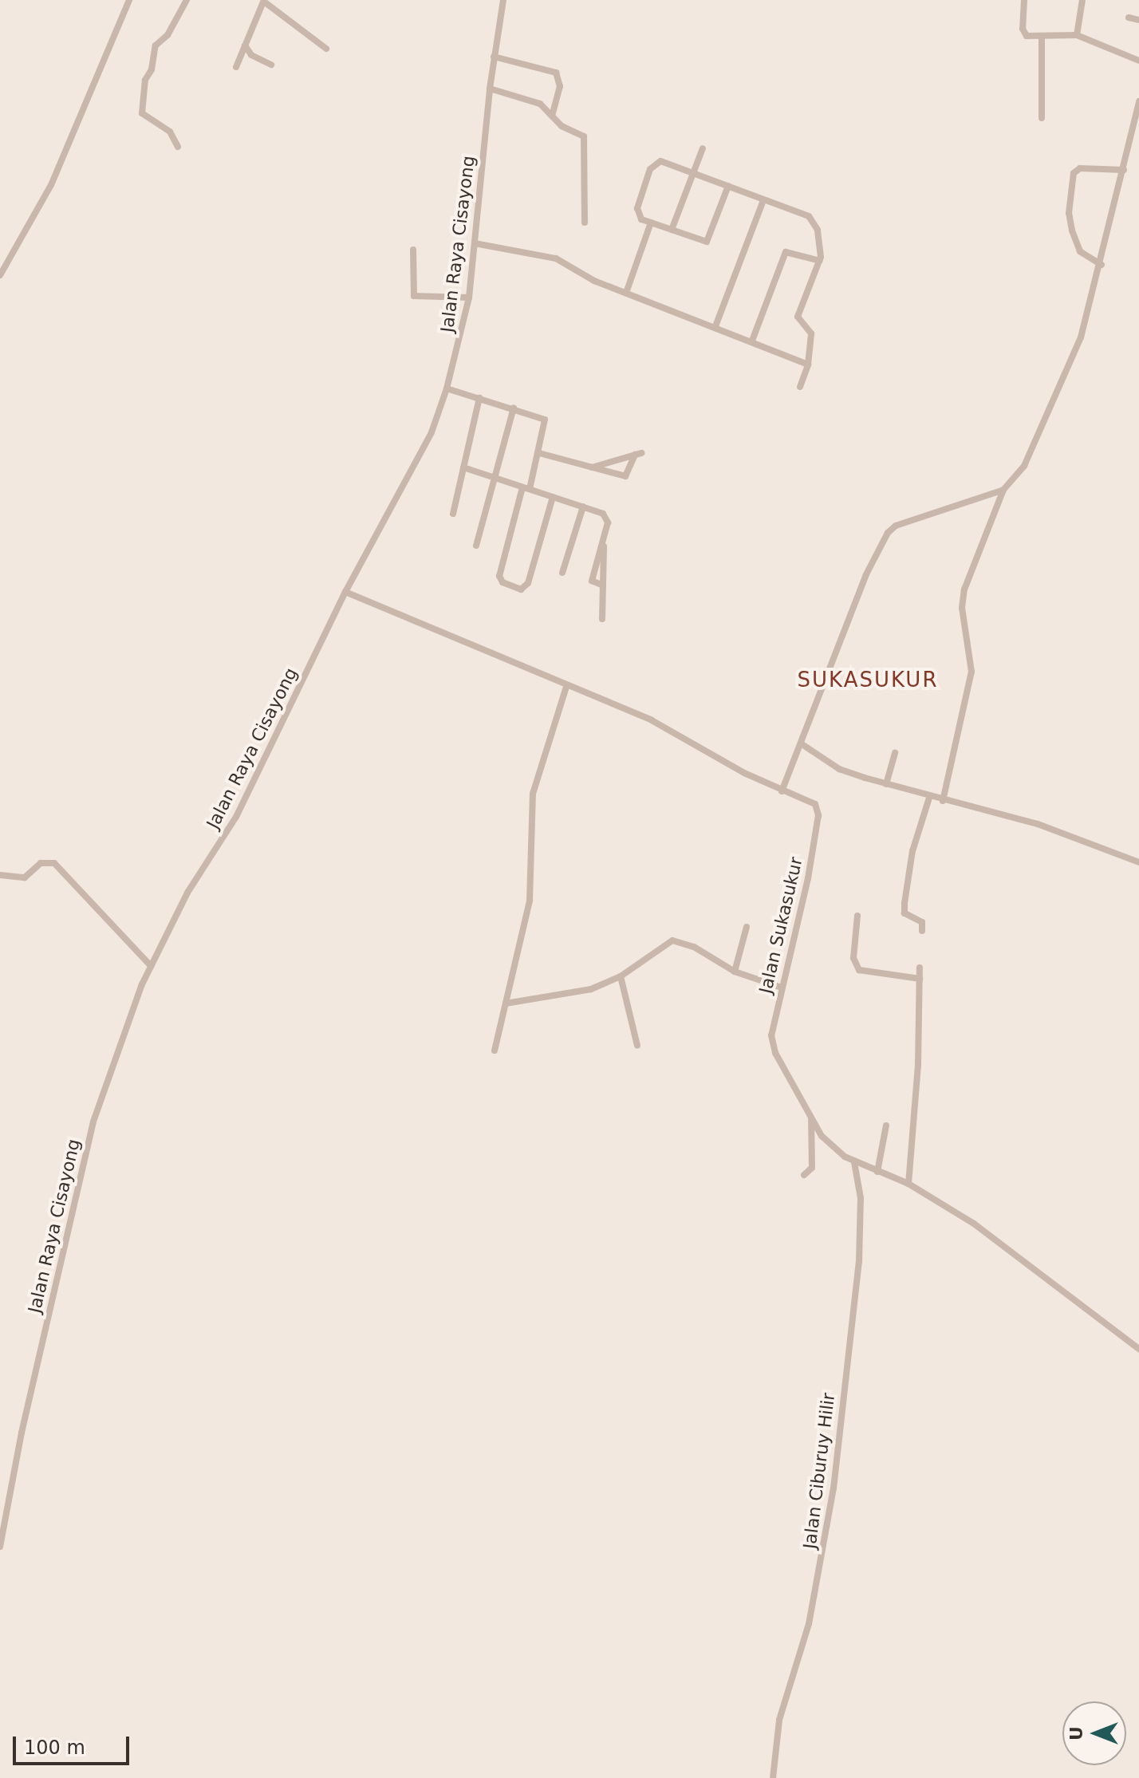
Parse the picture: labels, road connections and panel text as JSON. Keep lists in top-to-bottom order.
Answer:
{
  "streets": {
    "street": ["Jalan Raya Cisayong", "Jalan Sukasukur", "Jalan Ciburuy Hilir"]
  },
  "crossings": [
    ["Jalan Raya Cisayong", "Jalan Sukasukur"],
    ["Jalan Sukasukur", "Jalan Ciburuy Hilir"]
  ],
  "districts": ["SUKASUKUR"],
  "scale_bar": "100 m",
  "north": "left"
}
